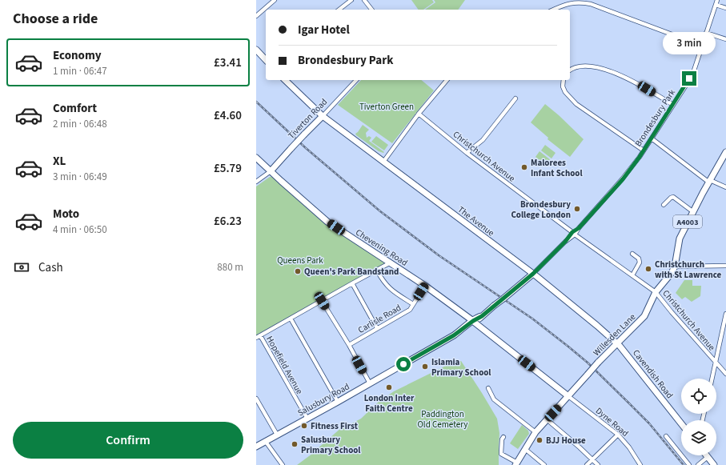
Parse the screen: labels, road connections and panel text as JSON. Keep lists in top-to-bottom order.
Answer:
{
  "streets": {
    "street": [
      "Brondesbury Park",
      "Tiverton Road",
      "Christchurch Avenue",
      "The Avenue",
      "A4003",
      "Chevening Road",
      "Carlisle Road",
      "Willesden Lane",
      "Hopefield Avenue",
      "Cavendish Road",
      "Salusbury Road",
      "Dyne Road"
    ]
  },
  "crossings": [
    ["Brondesbury Park", "Christchurch Avenue"],
    ["Brondesbury Park", "The Avenue"],
    ["Brondesbury Park", "Chevening Road"],
    ["Brondesbury Park", "Salusbury Road"],
    ["Tiverton Road", "The Avenue"],
    ["Tiverton Road", "Chevening Road"],
    ["Christchurch Avenue", "Willesden Lane"],
    ["The Avenue", "Willesden Lane"],
    ["The Avenue", "Cavendish Road"],
    ["Chevening Road", "Carlisle Road"],
    ["Chevening Road", "Willesden Lane"],
    ["Chevening Road", "Salusbury Road"],
    ["Chevening Road", "Dyne Road"],
    ["Willesden Lane", "Cavendish Road"],
    ["Willesden Lane", "Dyne Road"],
    ["Hopefield Avenue", "Salusbury Road"]
  ],
  "parks": ["Tiverton Green", "Queens Park", "Paddington Old Cemetery"],
  "places": [
    "Malorees Infant School",
    "Brondesbury College London",
    "Christchurch with St Lawrence",
    "Queen's Park Bandstand",
    "Islamia Primary School",
    "London Inter Faith Centre",
    "Fitness First",
    "BJJ House",
    "Salusbury Primary School"
  ],
  "page": {
    "heading": "Choose a ride",
    "banner": ["Igar Hotel", "Brondesbury Park"],
    "bubble": "3 min",
    "list": [
      {
        "name": "Economy",
        "note": "1 min · 06:47",
        "value": "£3.41"
      },
      {
        "name": "Comfort",
        "note": "2 min · 06:48",
        "value": "£4.60"
      },
      {
        "name": "XL",
        "note": "3 min · 06:49",
        "value": "£5.79"
      },
      {
        "name": "Moto",
        "note": "4 min · 06:50",
        "value": "£6.23"
      }
    ],
    "pay": ["Cash", "880 m"],
    "buttons": "Confirm"
  }
}
